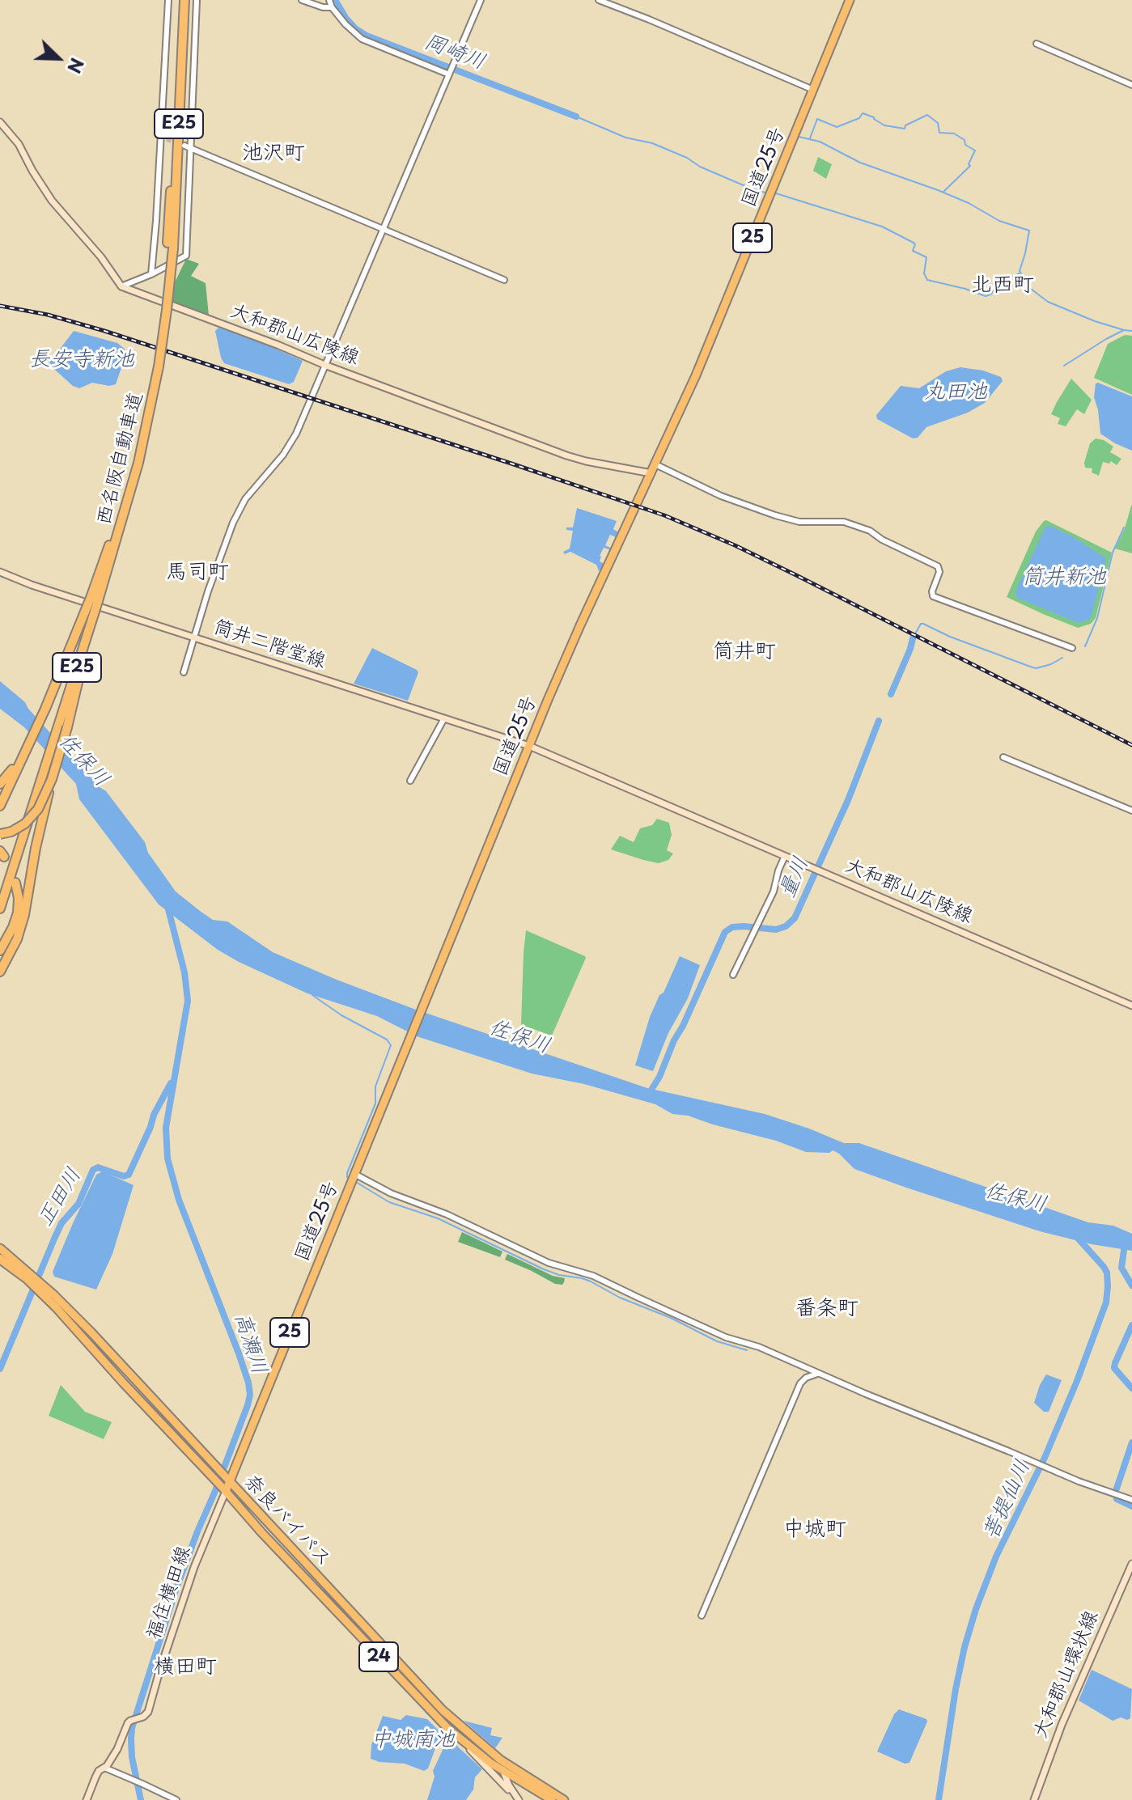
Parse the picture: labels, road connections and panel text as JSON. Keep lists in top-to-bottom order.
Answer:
{
  "streets": {
    "highway": [
      "E25",
      "国道25号",
      "25",
      "西名阪自動車道",
      "奈良バイパス",
      "24"
    ],
    "main road": [
      "大和郡山広陵線",
      "筒井二階堂線",
      "福住横田線",
      "大和郡山環状線"
    ]
  },
  "crossings": [
    ["国道25号", "大和郡山広陵線"],
    ["国道25号", "筒井二階堂線"],
    ["国道25号", "奈良バイパス"],
    ["国道25号", "福住横田線"],
    ["大和郡山広陵線", "筒井二階堂線"],
    ["奈良バイパス", "福住横田線"]
  ],
  "districts": [
    "池沢町",
    "北西町",
    "馬司町",
    "筒井町",
    "番条町",
    "中城町",
    "横田町"
  ],
  "water": [
    "岡崎川",
    "長安寺新池",
    "丸田池",
    "筒井新池",
    "佐保川",
    "量川",
    "正田川",
    "高瀬川",
    "菩提仙川",
    "中城南池"
  ],
  "north": "bottom right"
}
